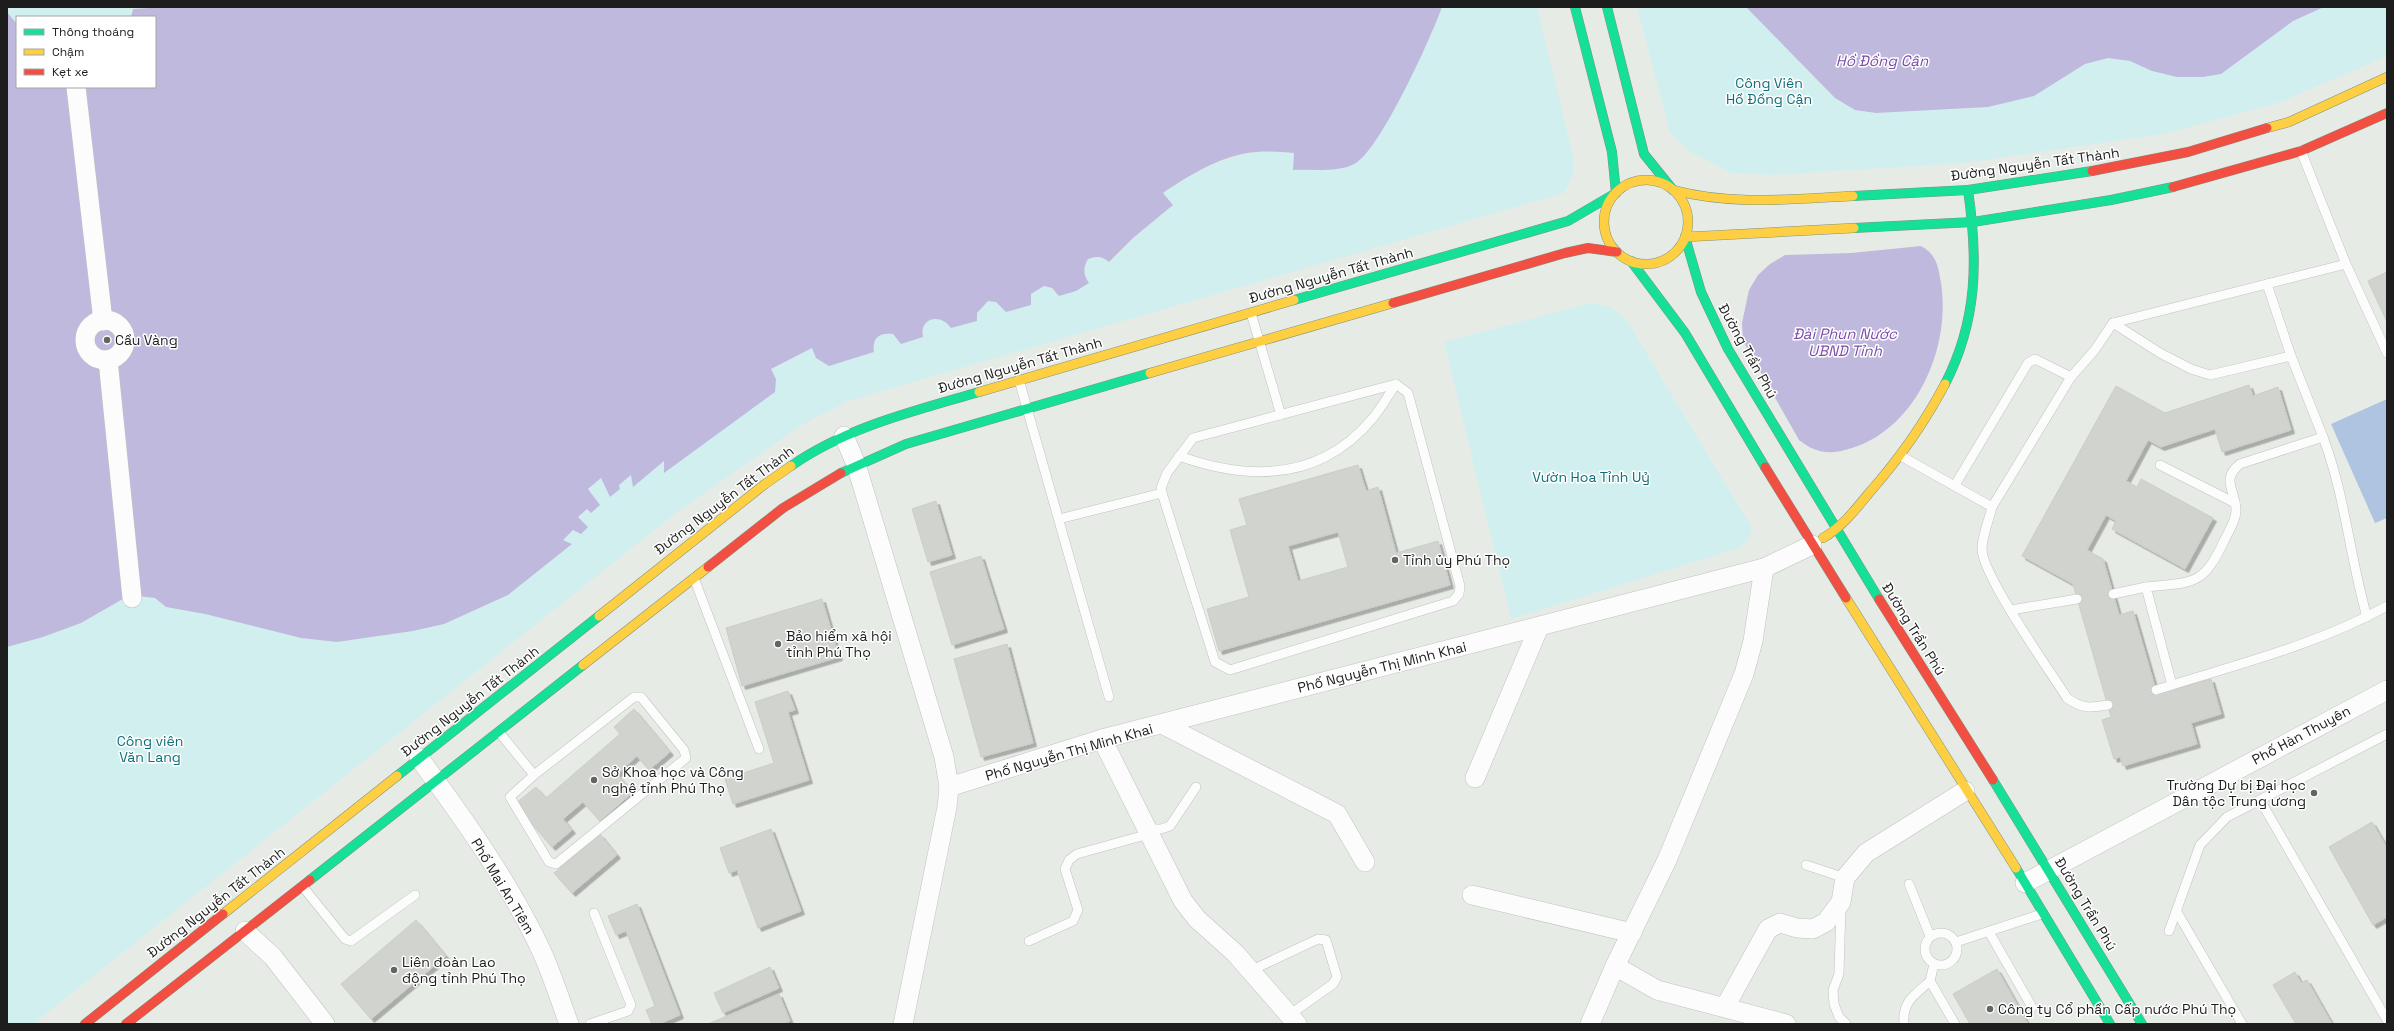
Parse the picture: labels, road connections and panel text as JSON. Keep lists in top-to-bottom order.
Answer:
{
  "streets": {
    "main road": ["Đường Nguyễn Tất Thành", "Đường Trần Phú"],
    "street": ["Phố Nguyễn Thị Minh Khai", "Phố Hàn Thuyên", "Phố Mai An Tiêm"]
  },
  "crossings": [
    ["Đường Nguyễn Tất Thành", "Đường Trần Phú"],
    ["Đường Nguyễn Tất Thành", "Phố Mai An Tiêm"],
    ["Đường Trần Phú", "Phố Hàn Thuyên"]
  ],
  "water": ["Hồ Đồng Cận", "Đài Phun Nước UBND Tỉnh"],
  "parks": ["Công Viên Hồ Đồng Cận", "Vườn Hoa Tỉnh Uỷ", "Công viên Văn Lang"],
  "places": [
    "Cầu Vàng",
    "Tỉnh ủy Phú Thọ",
    "Bảo hiểm xã hội tỉnh Phú Thọ",
    "Sở Khoa học và Công nghệ tỉnh Phú Thọ",
    "Trường Dự bị Đại học Dân tộc Trung ương",
    "Liên đoàn Lao động tỉnh Phú Thọ",
    "Công ty Cổ phần Cấp nước Phú Thọ"
  ],
  "legend": ["Thông thoáng", "Chậm", "Kẹt xe"]
}
